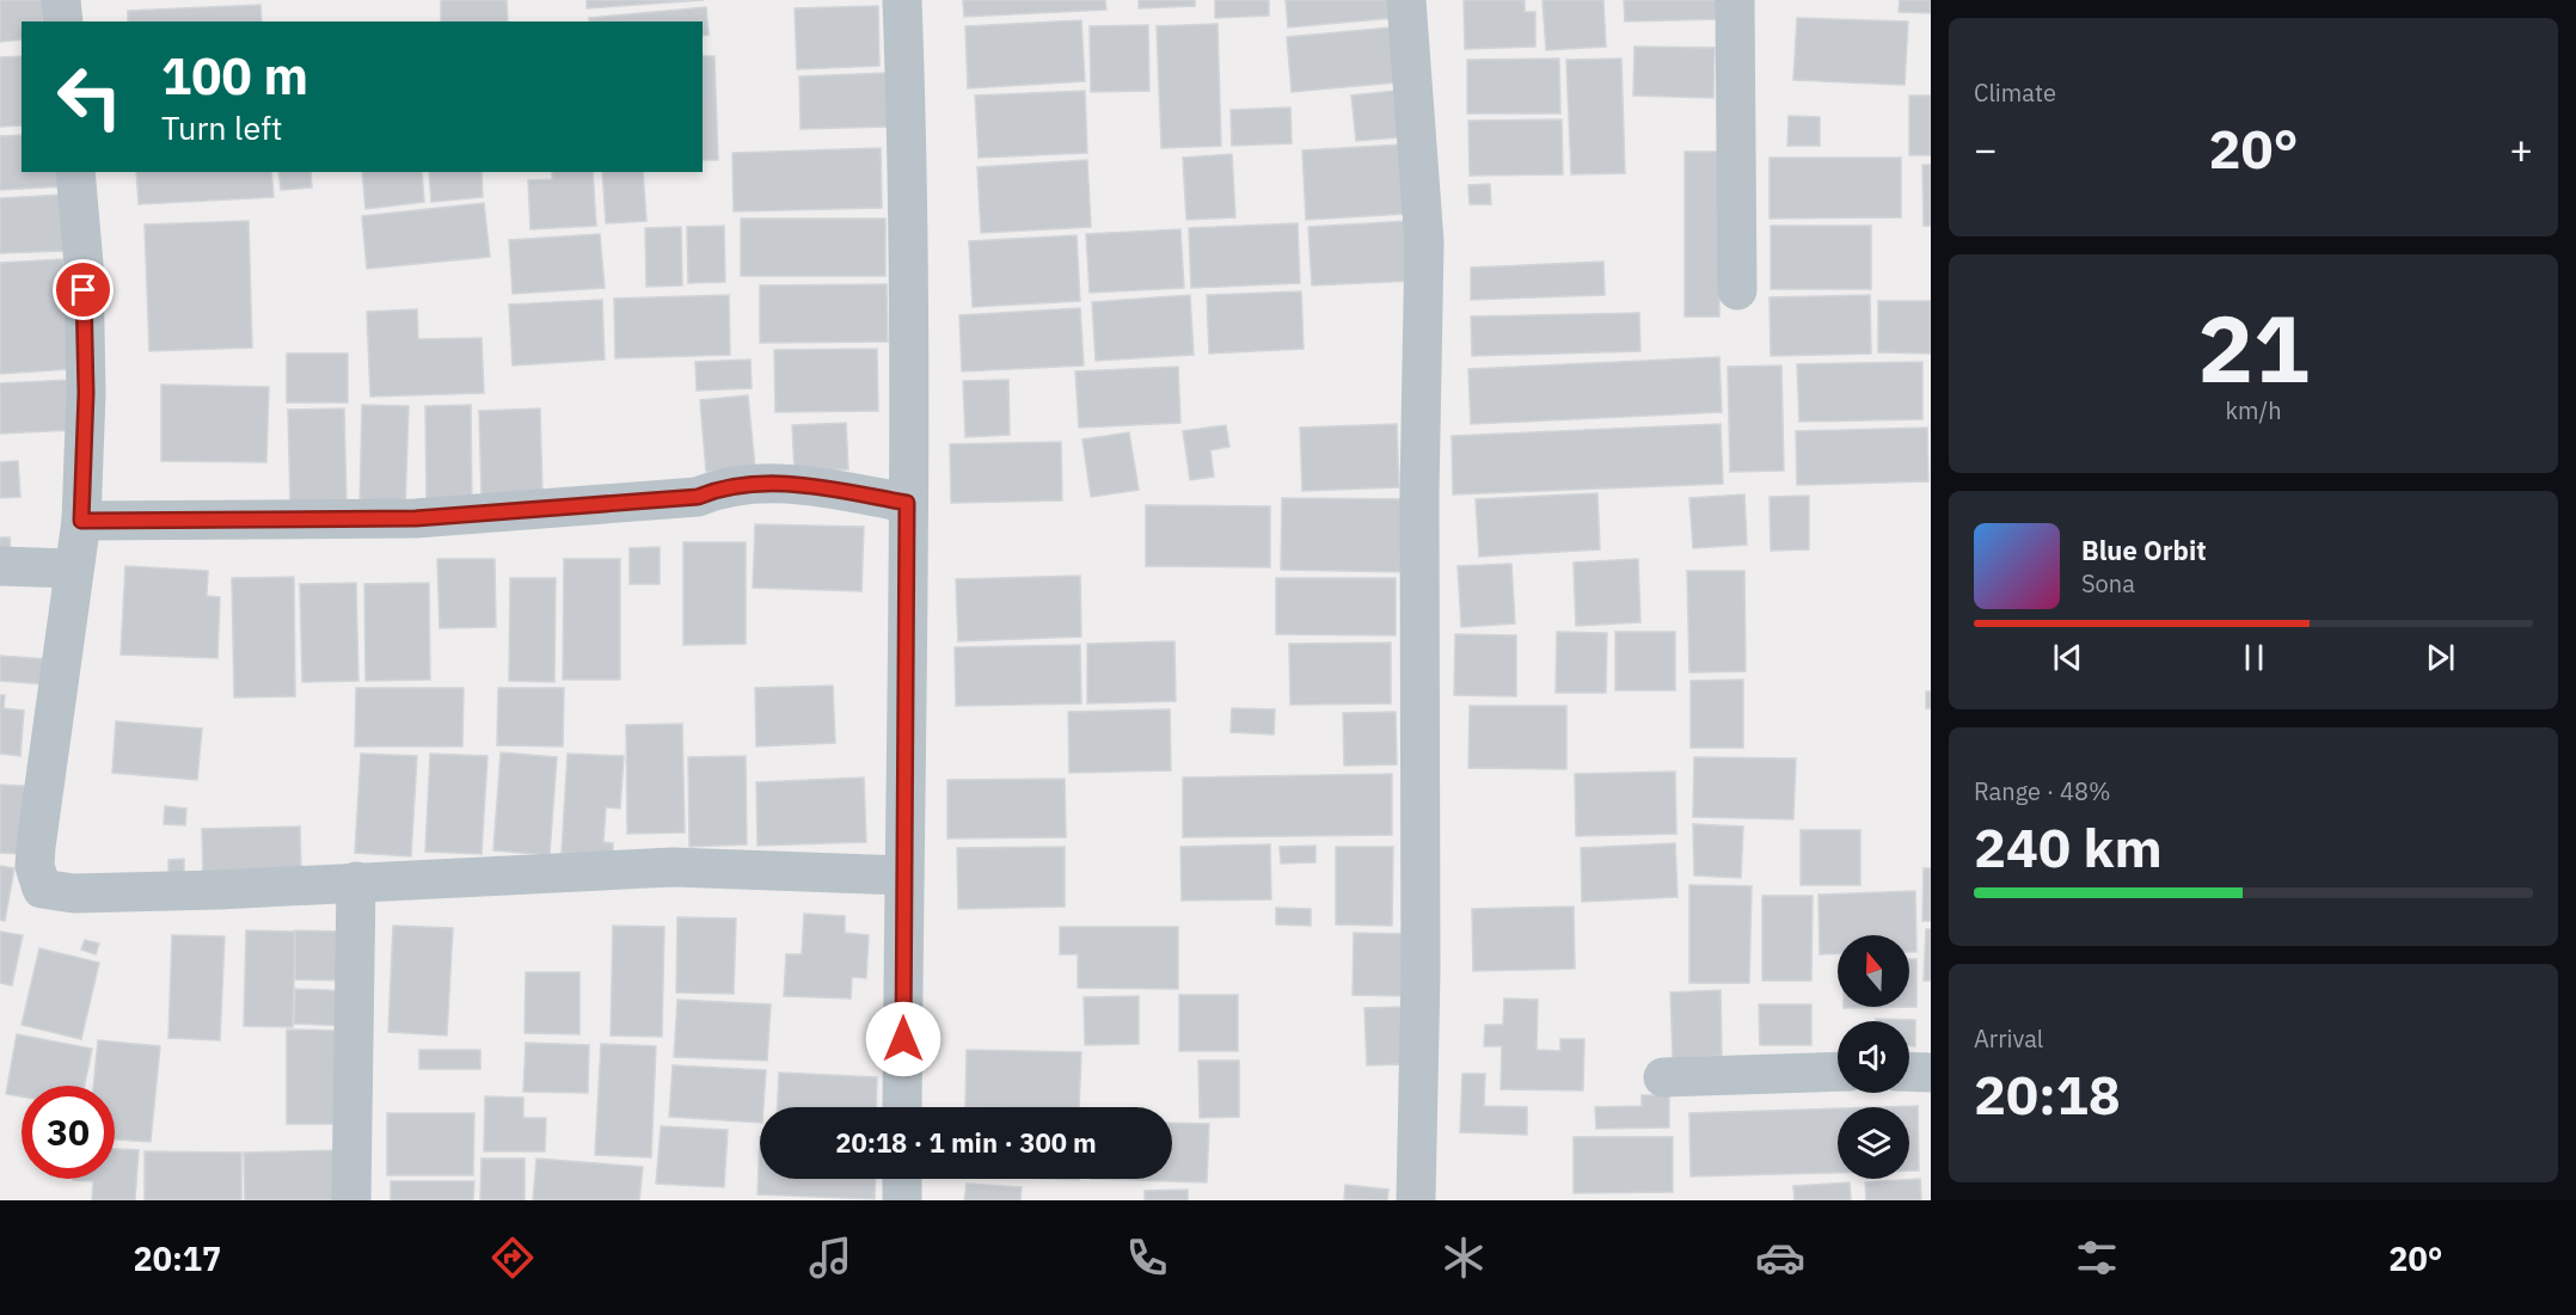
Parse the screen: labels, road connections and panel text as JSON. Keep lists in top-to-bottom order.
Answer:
{
  "north": "top",
  "page": {
    "tile": [
      "Climate",
      ["21", "km/h"],
      ["Range · 48%", "240 km"],
      ["Arrival", "20:18"]
    ],
    "turn": ["100 m", "Turn left"],
    "heat": ["−", "20°", "+"],
    "song": ["Blue Orbit", "Sona"],
    "limit": "30",
    "trip": "20:18 · 1 min · 300 m",
    "tabs": ["20:17", "20°"]
  }
}
